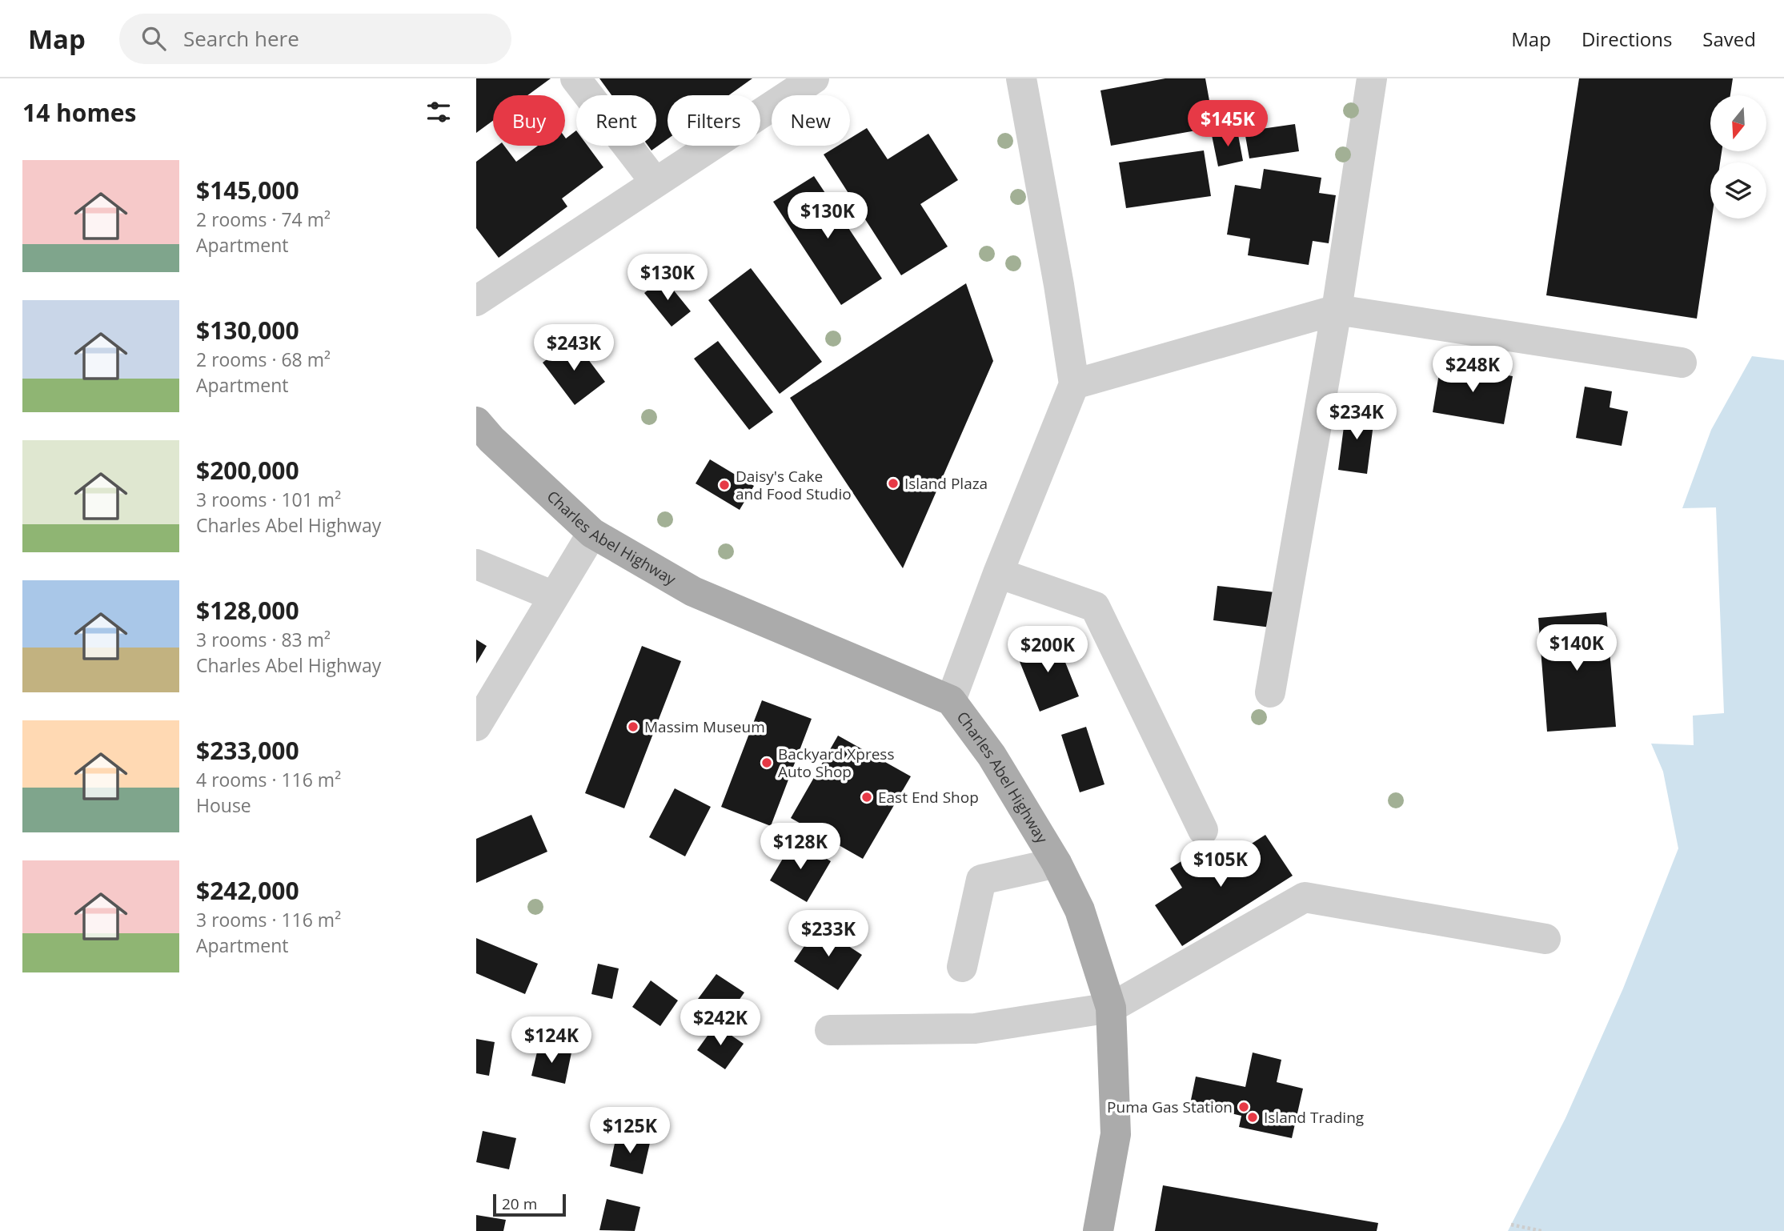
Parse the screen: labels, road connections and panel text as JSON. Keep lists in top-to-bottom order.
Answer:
{
  "streets": {
    "main road": ["Charles Abel Highway"]
  },
  "places": [
    "Island Plaza",
    "Daisy's Cake and Food Studio",
    "Massim Museum",
    "Backyard Xpress Auto Shop",
    "East End Shop",
    "Puma Gas Station",
    "Island Trading"
  ],
  "scale_bar": "20 m",
  "north": "bottom",
  "page": {
    "header": "Map",
    "search": "Search here",
    "nav": ["Map", "Directions", "Saved"],
    "heading": "14 homes",
    "chip": [
      "Buy",
      "Rent",
      "Filters",
      "New"
    ],
    "price": [
      "$145K",
      "$130K",
      "$130K",
      "$243K",
      "$248K",
      "$234K",
      "$140K",
      "$200K",
      "$128K",
      "$105K",
      "$233K",
      "$242K",
      "$124K",
      "$125K"
    ],
    "list": [
      {
        "name": "$145,000",
        "note": "2 rooms · 74 m² · Apartment"
      },
      {
        "name": "$130,000",
        "note": "2 rooms · 68 m² · Apartment"
      },
      {
        "name": "$200,000",
        "note": "3 rooms · 101 m² · Charles Abel Highway"
      },
      {
        "name": "$128,000",
        "note": "3 rooms · 83 m² · Charles Abel Highway"
      },
      {
        "name": "$233,000",
        "note": "4 rooms · 116 m² · House"
      },
      {
        "name": "$242,000",
        "note": "3 rooms · 116 m² · Apartment"
      }
    ],
    "scale": "20 m"
  }
}
